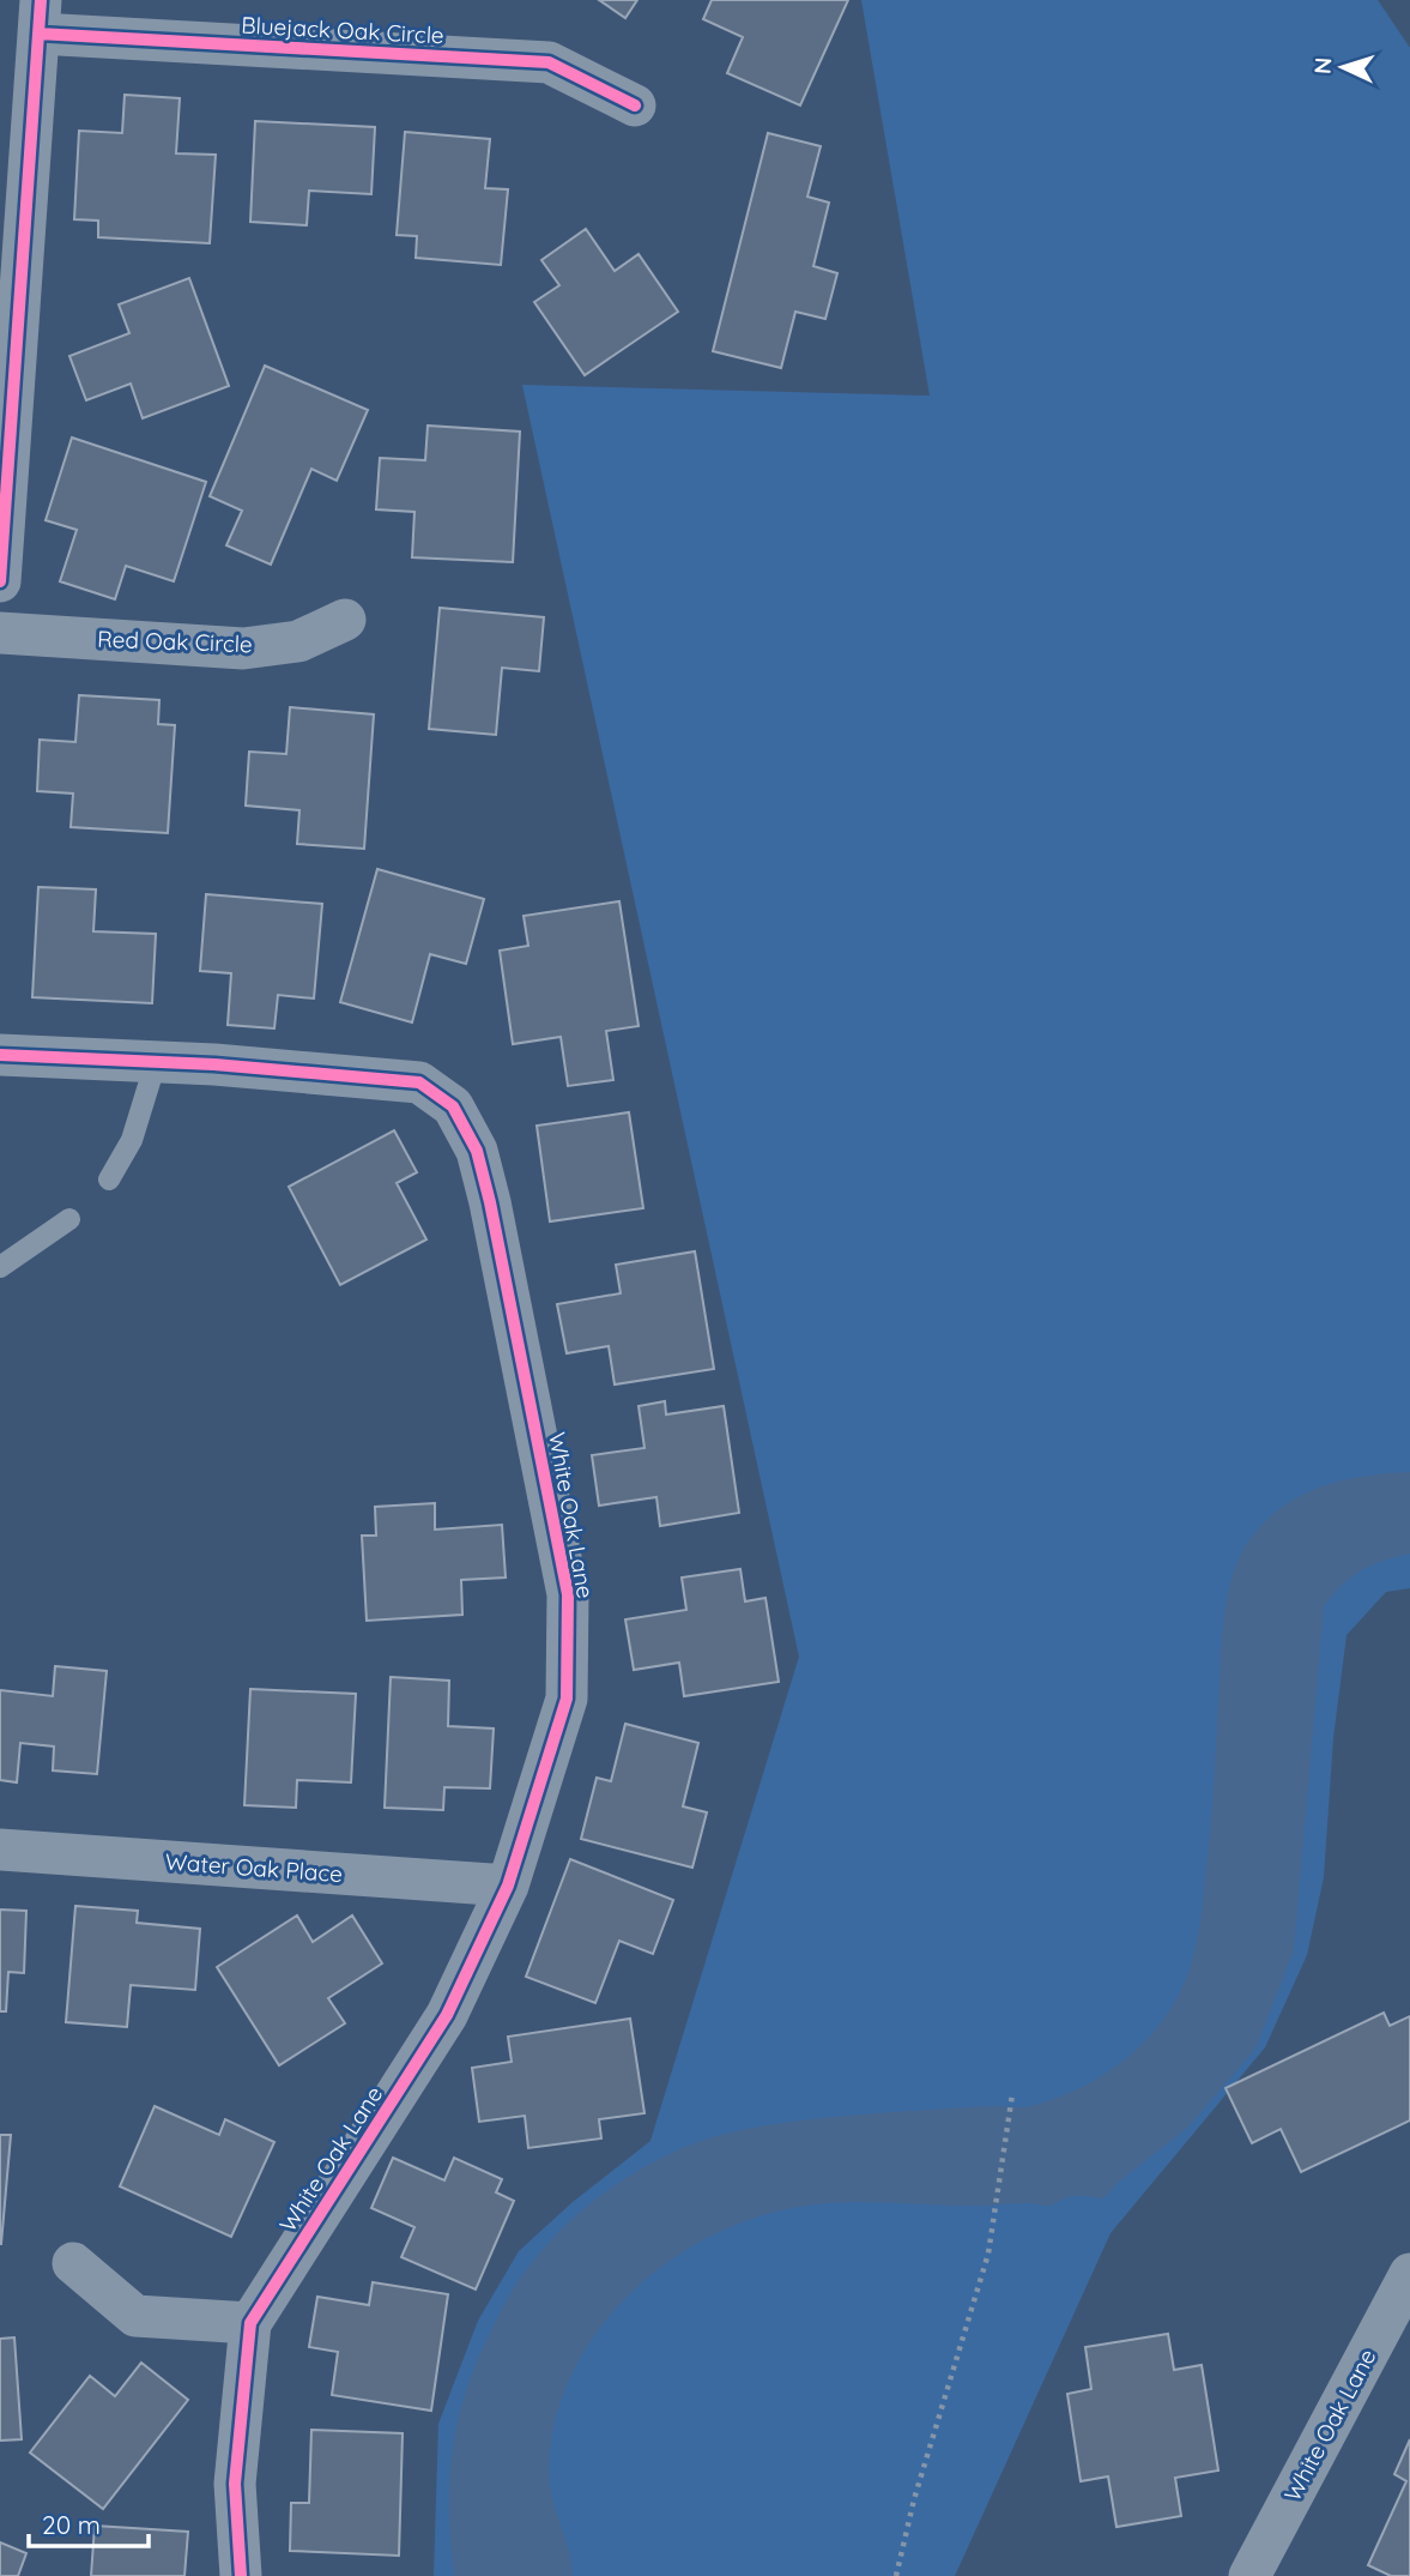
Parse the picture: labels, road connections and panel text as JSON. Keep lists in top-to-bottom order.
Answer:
{
  "streets": {
    "street": [
      "Bluejack Oak Circle",
      "Red Oak Circle",
      "White Oak Lane",
      "Water Oak Place"
    ]
  },
  "crossings": [
    ["White Oak Lane", "Water Oak Place"]
  ],
  "scale_bar": "20 m",
  "north": "left"
}
